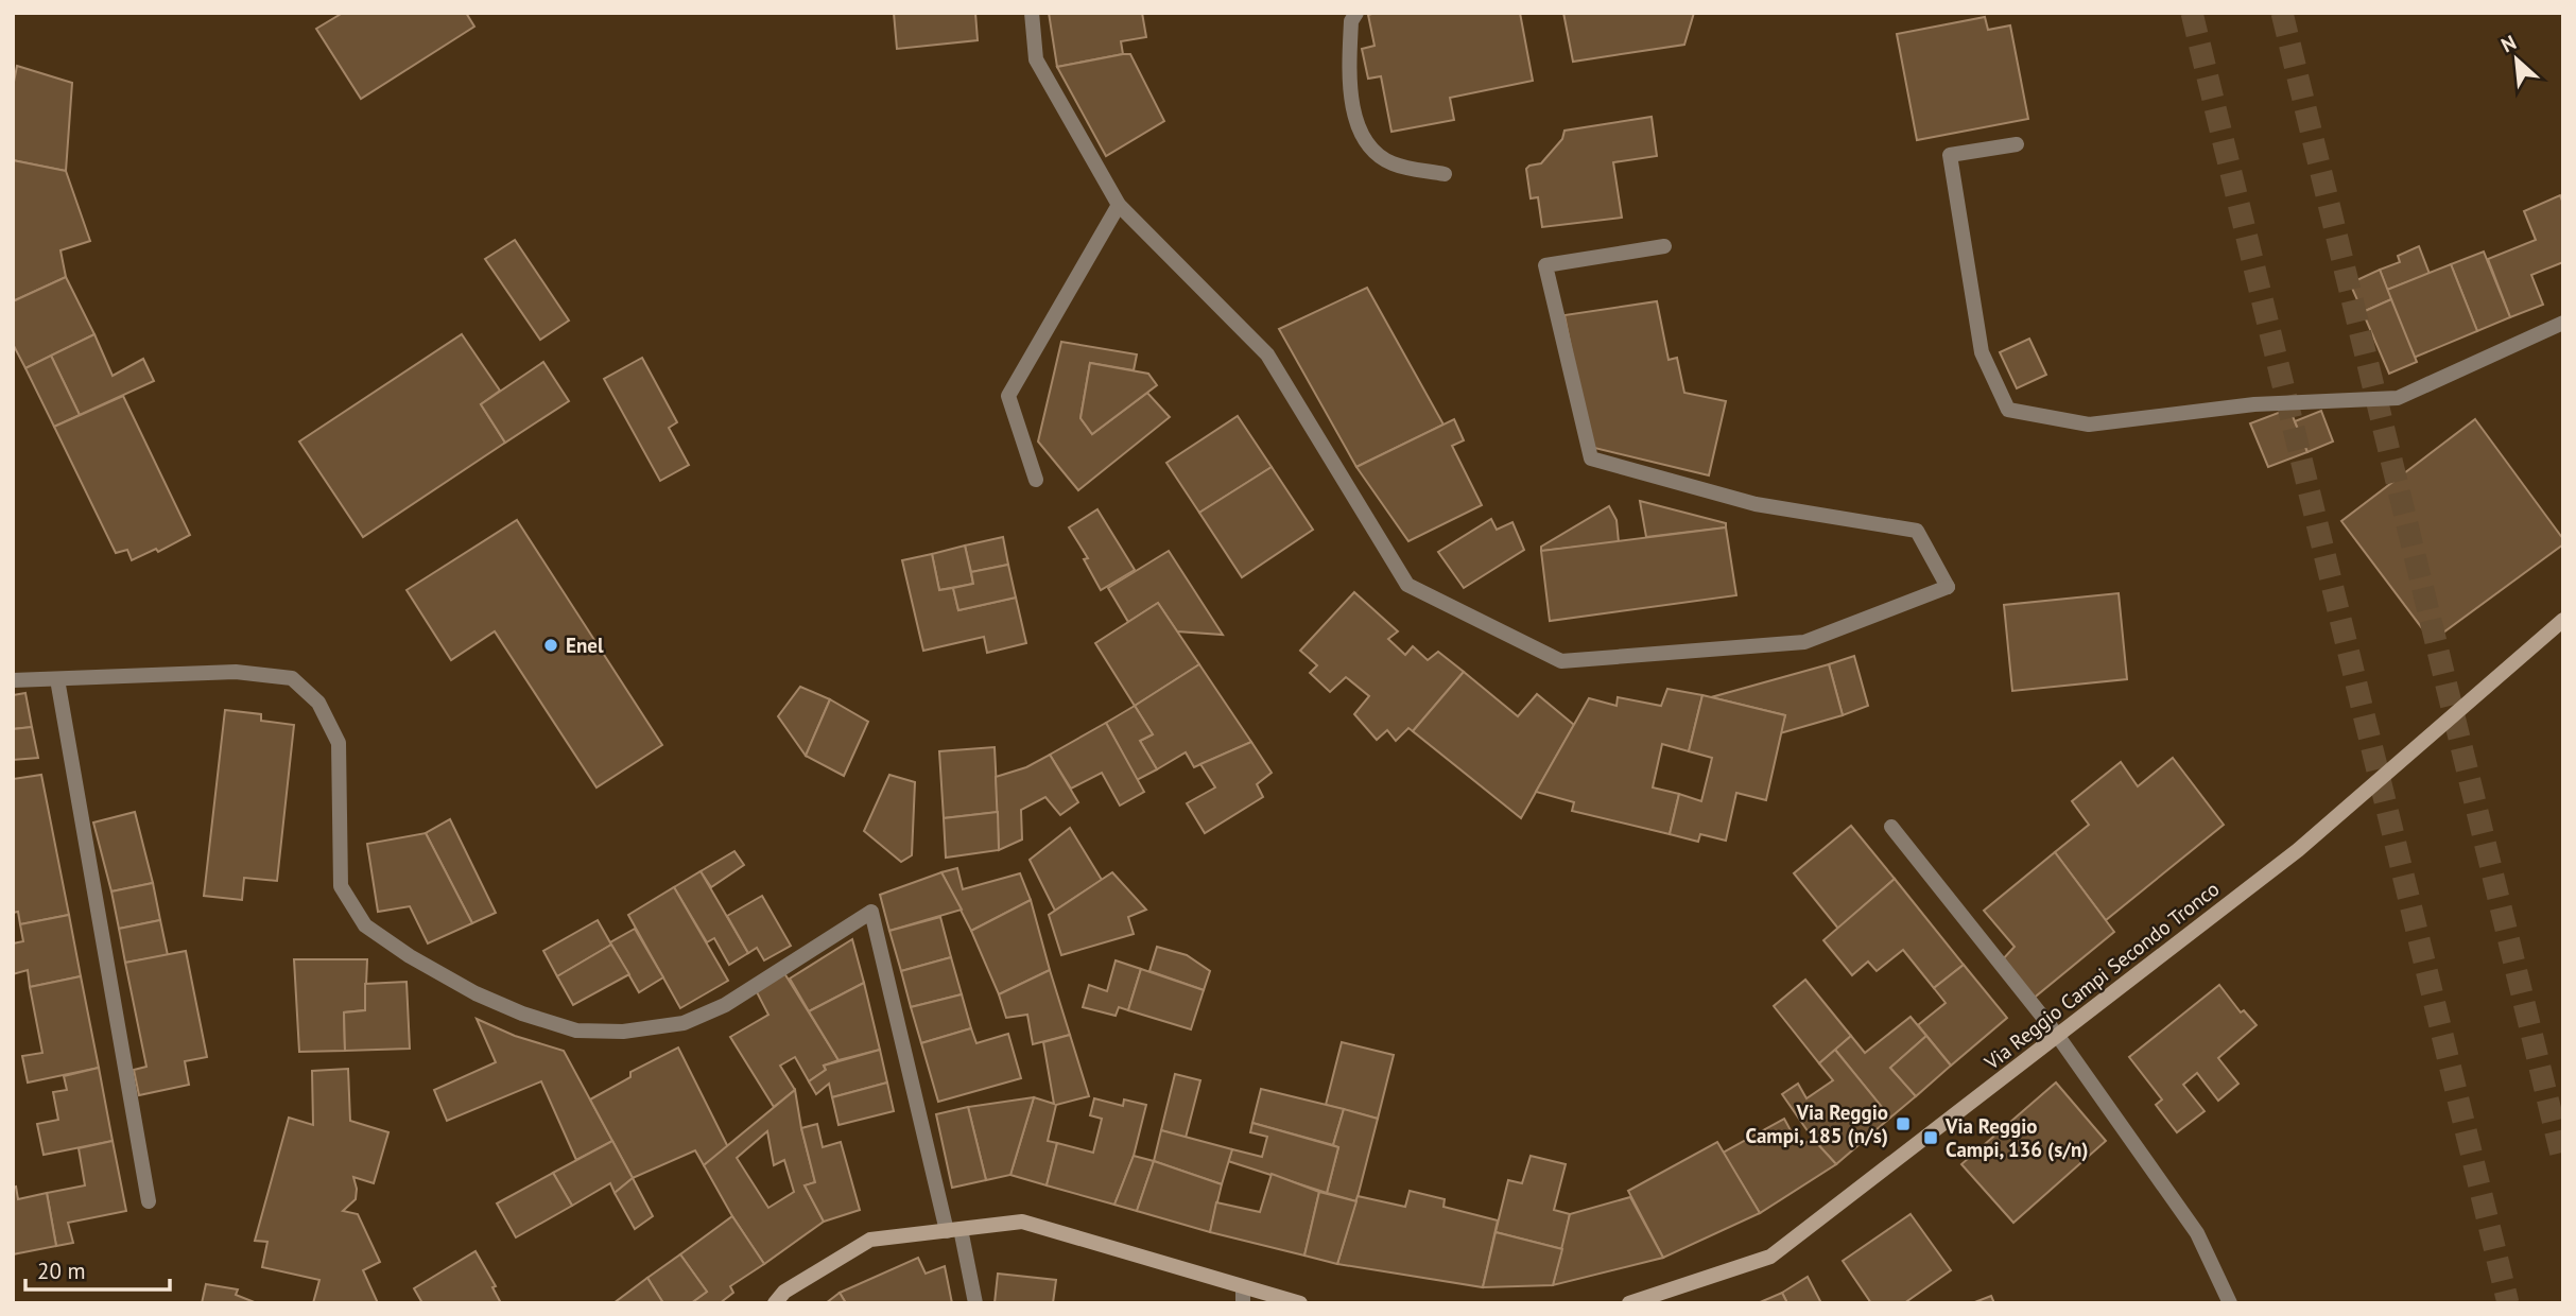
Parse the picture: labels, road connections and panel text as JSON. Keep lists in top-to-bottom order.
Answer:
{
  "streets": {
    "street": ["Via Reggio Campi Secondo Tronco"]
  },
  "places": {
    "other": ["Enel"],
    "transit": ["Via Reggio Campi, 185 (n/s)", "Via Reggio Campi, 136 (s/n)"]
  },
  "scale_bar": "20 m",
  "north": "top left"
}
